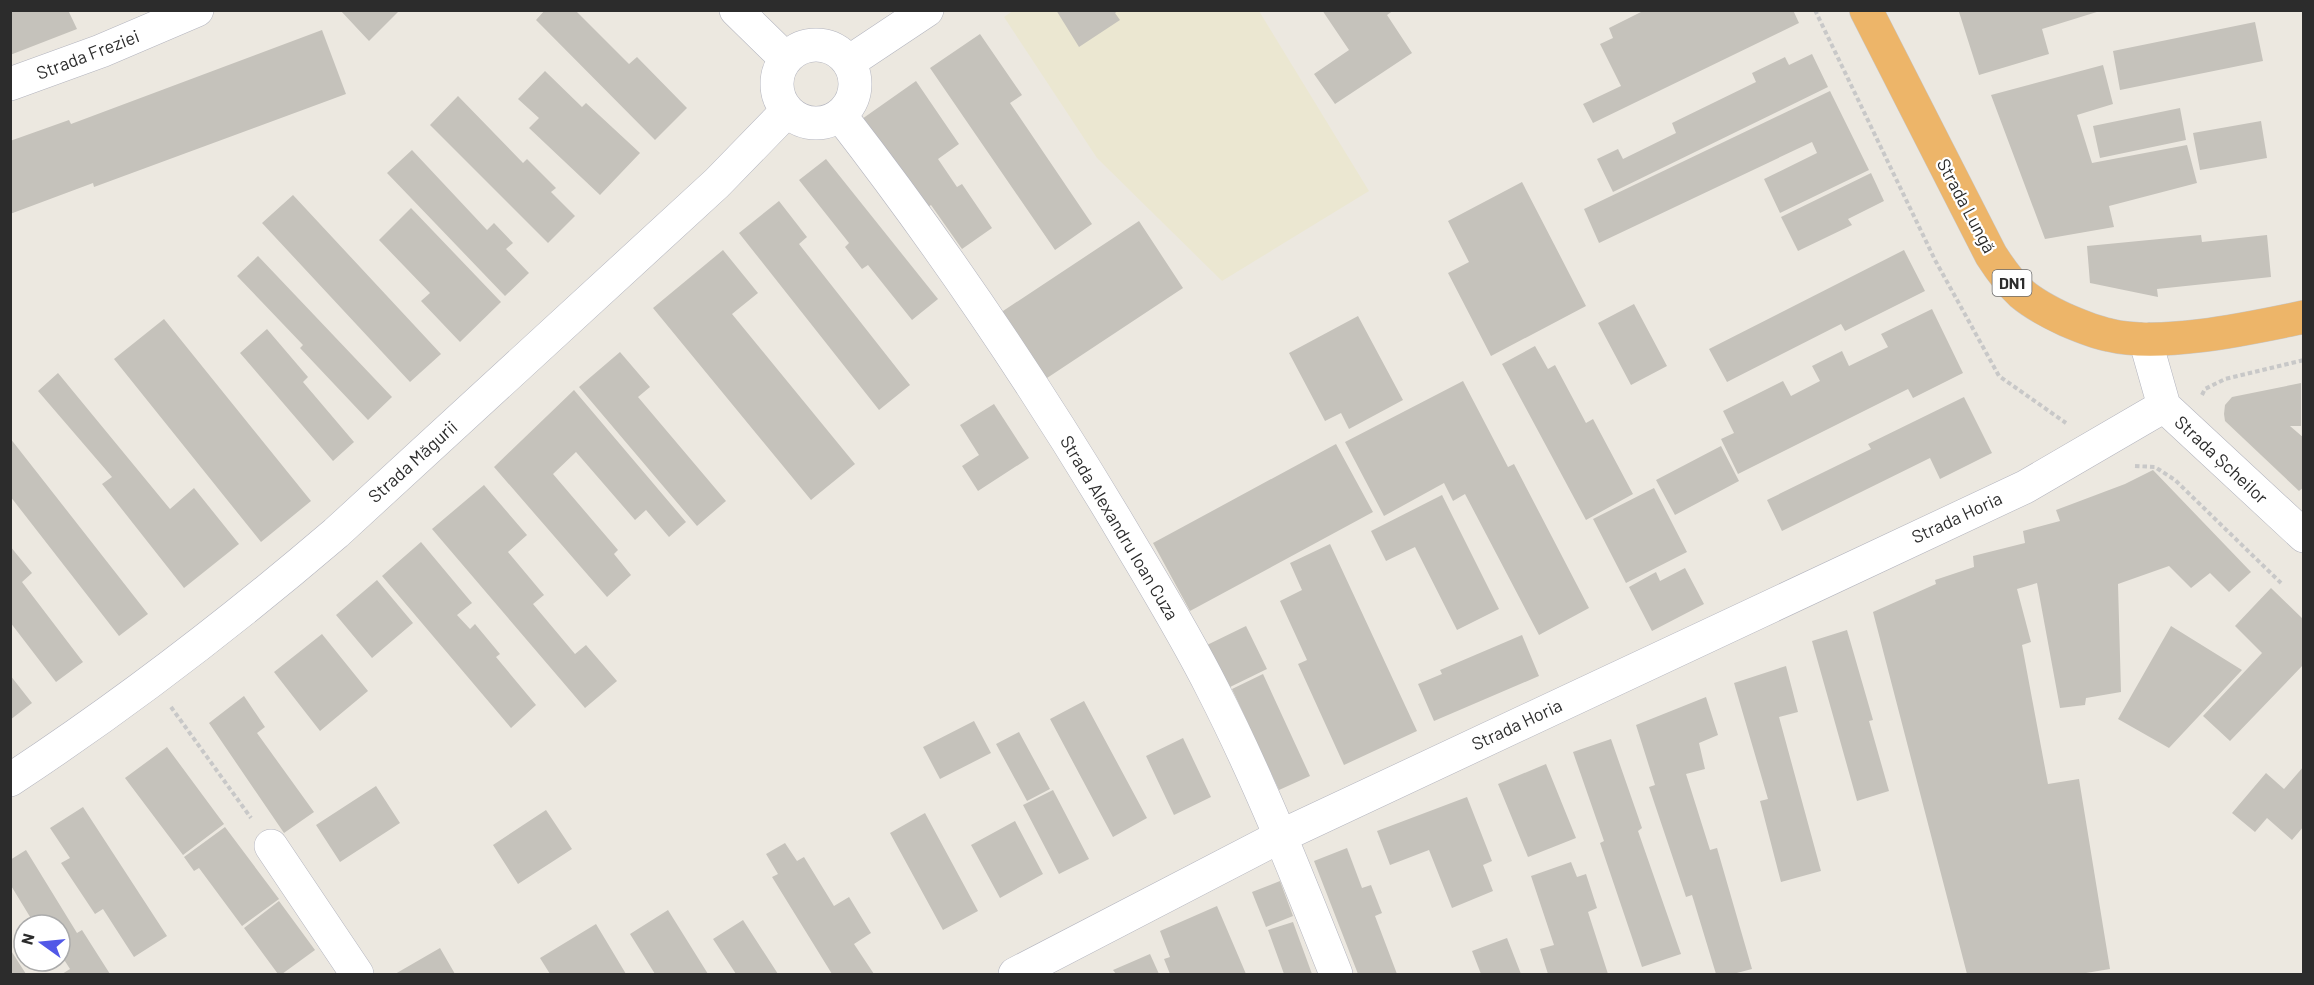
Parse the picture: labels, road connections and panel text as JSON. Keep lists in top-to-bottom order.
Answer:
{
  "streets": {
    "highway": ["Strada Lungă", "DN1"],
    "street": [
      "Strada Freziei",
      "Strada Șcheilor",
      "Strada Măgurii",
      "Strada Horia",
      "Strada Alexandru Ioan Cuza"
    ]
  },
  "crossings": [
    ["Strada Lungă", "Strada Șcheilor"],
    ["Strada Șcheilor", "Strada Horia"],
    ["Strada Măgurii", "Strada Alexandru Ioan Cuza"],
    ["Strada Horia", "Strada Alexandru Ioan Cuza"]
  ],
  "north": "left"
}
